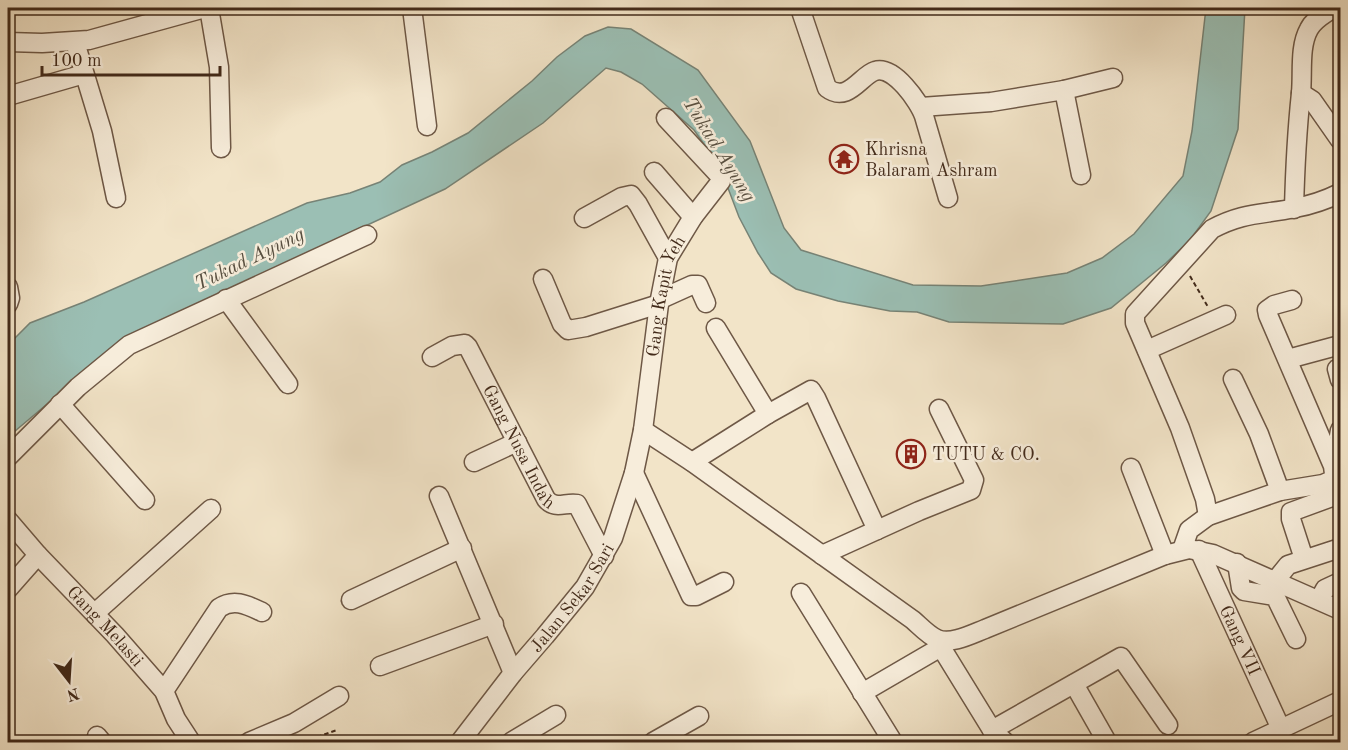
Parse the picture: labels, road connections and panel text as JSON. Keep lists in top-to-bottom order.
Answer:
{
  "streets": {
    "street": [
      "Gang Kapit Yeh",
      "Gang Nusa Indah",
      "Jalan Sekar Sari",
      "Gang Melasti",
      "Gang VII"
    ]
  },
  "crossings": [
    ["Gang Kapit Yeh", "Jalan Sekar Sari"],
    ["Gang Nusa Indah", "Jalan Sekar Sari"]
  ],
  "water": ["Tukad Ayung"],
  "places": {
    "temple": ["Khrisna Balaram Ashram"],
    "building": ["TUTU & CO."]
  },
  "scale_bar": "100 m",
  "north": "bottom"
}
